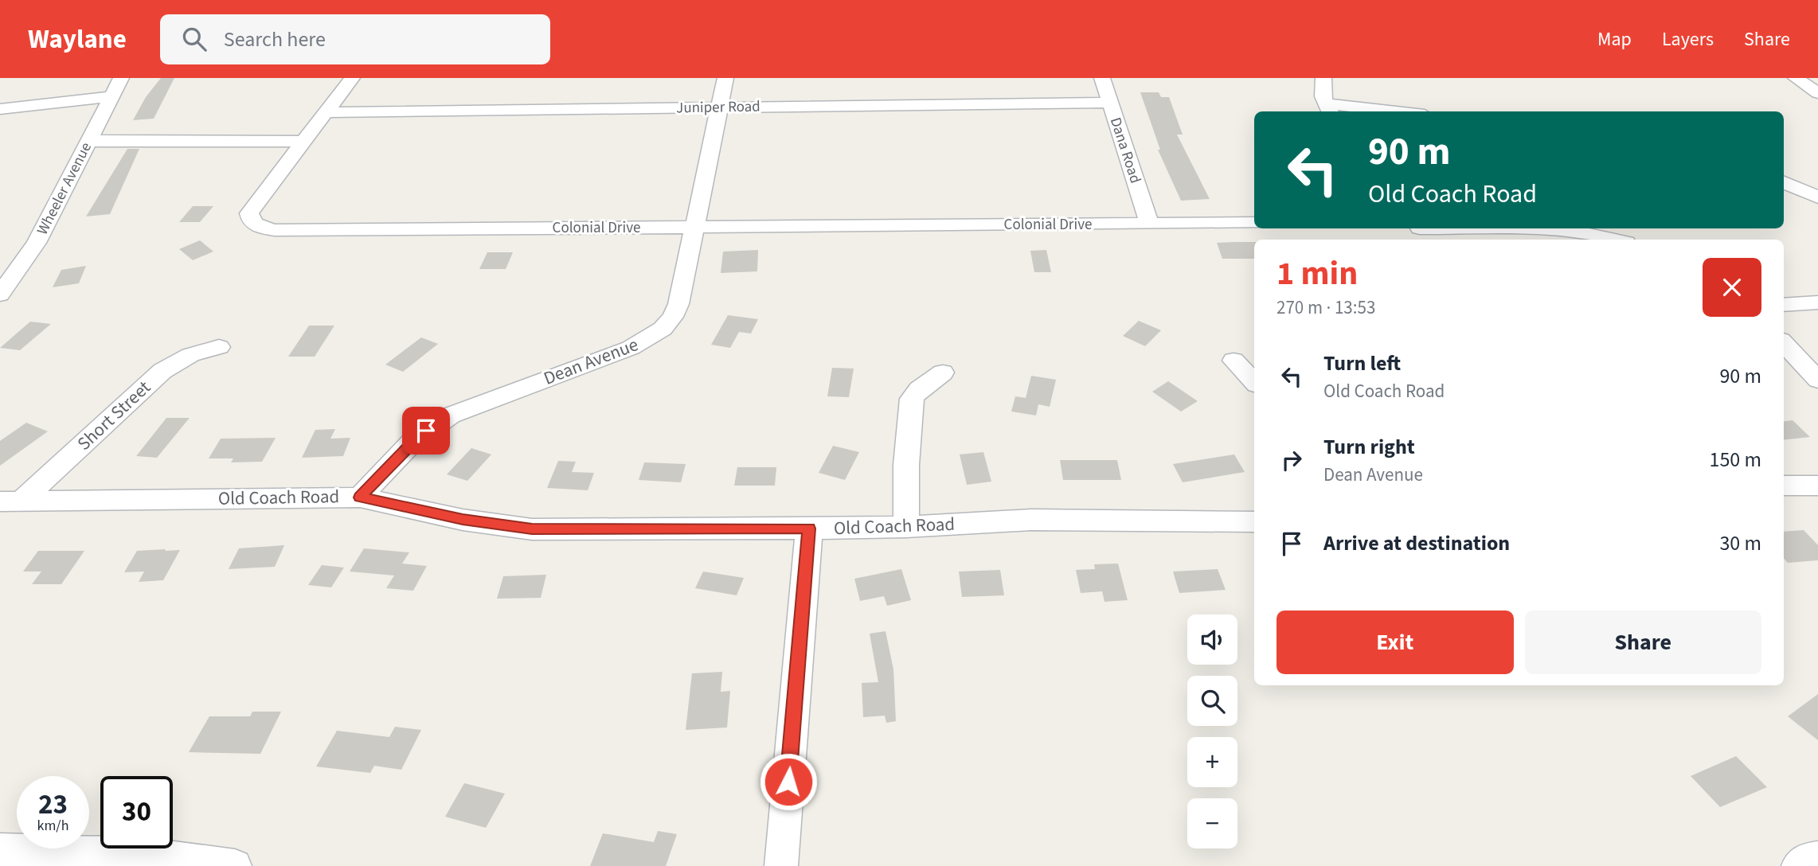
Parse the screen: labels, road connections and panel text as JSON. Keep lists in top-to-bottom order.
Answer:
{
  "streets": {
    "street": [
      "Juniper Road",
      "Dana Road",
      "Wheeler Avenue",
      "Colonial Drive",
      "Dean Avenue",
      "Short Street",
      "Old Coach Road"
    ]
  },
  "crossings": [
    ["Juniper Road", "Dana Road"],
    ["Juniper Road", "Dean Avenue"],
    ["Dana Road", "Colonial Drive"],
    ["Colonial Drive", "Dean Avenue"],
    ["Dean Avenue", "Old Coach Road"],
    ["Short Street", "Old Coach Road"]
  ],
  "page": {
    "header": "Waylane",
    "search": "Search here",
    "nav": ["Map", "Layers", "Share"],
    "turn": ["90 m", "Old Coach Road"],
    "heading": ["1 min", "270 m · 13:53"],
    "list": [
      {
        "name": "Turn left",
        "note": "Old Coach Road",
        "value": "90 m"
      },
      {
        "name": "Turn right",
        "note": "Dean Avenue",
        "value": "150 m"
      },
      {
        "name": "Arrive at destination",
        "value": "30 m"
      }
    ],
    "buttons": ["Exit", "Share"],
    "map_buttons": ["+", "−"],
    "speed": "23 km/h",
    "limit": "30"
  }
}
